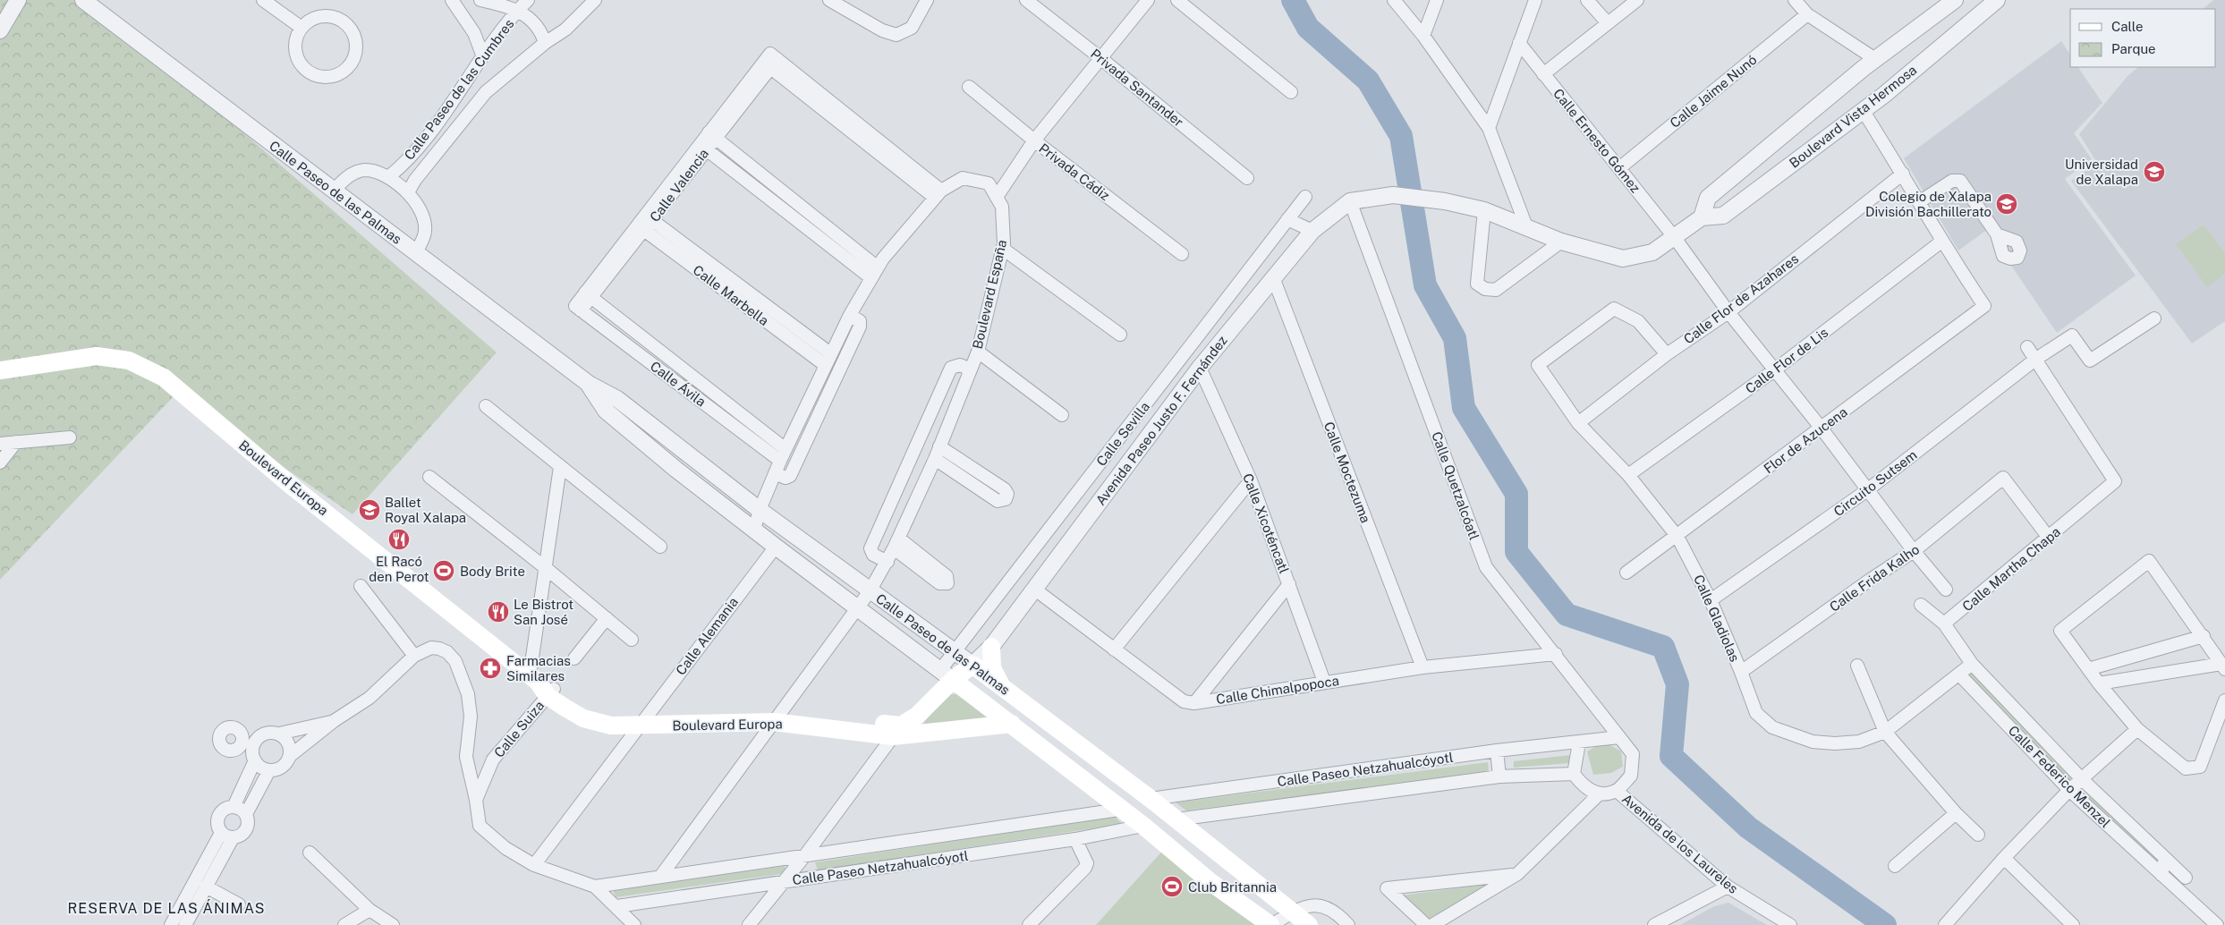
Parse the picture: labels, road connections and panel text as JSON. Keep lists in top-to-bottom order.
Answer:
{
  "streets": {
    "main road": ["Calle Paseo de las Palmas", "Avenida Paseo Justo F. Fernández", "Boulevard Europa"],
    "street": [
      "Privada Santander",
      "Calle Paseo de las Cumbres",
      "Calle Jaime Nunó",
      "Boulevard Vista Hermosa",
      "Calle Ernesto Gómez",
      "Privada Cádiz",
      "Calle Valencia",
      "Boulevard España",
      "Calle Marbella",
      "Calle Flor de Azahares",
      "Calle Flor de Lis",
      "Calle Ávila",
      "Calle Sevilla",
      "Flor de Azucena",
      "Calle Moctezuma",
      "Circuito Sutsem",
      "Calle Quetzalcóatl",
      "Calle Xicoténcatl",
      "Calle Martha Chapa",
      "Calle Frida Kalho",
      "Calle Gladiolas",
      "Calle Alemania",
      "Calle Chimalpopoca",
      "Calle Suiza",
      "Calle Paseo Netzahualcóyotl",
      "Calle Federico Menzel",
      "Avenida de los Laureles"
    ]
  },
  "crossings": [
    ["Calle Jaime Nunó", "Calle Ernesto Gómez"],
    ["Calle Ernesto Gómez", "Calle Flor de Azahares"],
    ["Calle Ernesto Gómez", "Calle Flor de Lis"],
    ["Calle Ernesto Gómez", "Flor de Azucena"],
    ["Calle Ernesto Gómez", "Circuito Sutsem"],
    ["Calle Ernesto Gómez", "Calle Frida Kalho"],
    ["Calle Valencia", "Boulevard España"],
    ["Calle Valencia", "Calle Marbella"],
    ["Calle Valencia", "Calle Ávila"],
    ["Calle Paseo de las Palmas", "Boulevard España"],
    ["Calle Paseo de las Palmas", "Avenida Paseo Justo F. Fernández"],
    ["Calle Paseo de las Palmas", "Calle Sevilla"],
    ["Calle Paseo de las Palmas", "Boulevard Europa"],
    ["Calle Paseo de las Palmas", "Calle Alemania"],
    ["Calle Paseo de las Palmas", "Calle Paseo Netzahualcóyotl"],
    ["Boulevard España", "Calle Marbella"],
    ["Boulevard España", "Calle Ávila"],
    ["Boulevard España", "Boulevard Europa"],
    ["Boulevard España", "Calle Paseo Netzahualcóyotl"],
    ["Calle Flor de Azahares", "Calle Gladiolas"],
    ["Calle Flor de Lis", "Flor de Azucena"],
    ["Calle Flor de Lis", "Calle Gladiolas"],
    ["Avenida Paseo Justo F. Fernández", "Calle Sevilla"],
    ["Avenida Paseo Justo F. Fernández", "Calle Moctezuma"],
    ["Avenida Paseo Justo F. Fernández", "Calle Quetzalcóatl"],
    ["Avenida Paseo Justo F. Fernández", "Calle Xicoténcatl"],
    ["Flor de Azucena", "Calle Gladiolas"],
    ["Calle Moctezuma", "Calle Chimalpopoca"],
    ["Boulevard Europa", "Calle Alemania"],
    ["Boulevard Europa", "Calle Suiza"],
    ["Circuito Sutsem", "Calle Martha Chapa"],
    ["Circuito Sutsem", "Calle Gladiolas"],
    ["Calle Quetzalcóatl", "Calle Chimalpopoca"],
    ["Calle Quetzalcóatl", "Calle Paseo Netzahualcóyotl"],
    ["Calle Quetzalcóatl", "Avenida de los Laureles"],
    ["Calle Xicoténcatl", "Calle Chimalpopoca"],
    ["Calle Martha Chapa", "Calle Frida Kalho"],
    ["Calle Frida Kalho", "Calle Gladiolas"],
    ["Calle Gladiolas", "Calle Federico Menzel"],
    ["Calle Paseo Netzahualcóyotl", "Avenida de los Laureles"]
  ],
  "districts": ["RESERVA DE LAS ÁNIMAS"],
  "places": {
    "school or university": ["Universidad de Xalapa", "Colegio de Xalapa División Bachillerato", "Ballet Royal Xalapa"],
    "restaurant": ["El Racó den Perot", "Le Bistrot San José"],
    "sports": ["Body Brite", "Club Britannia"],
    "pharmacy": ["Farmacias Similares"]
  },
  "legend": ["Calle", "Parque"]
}
